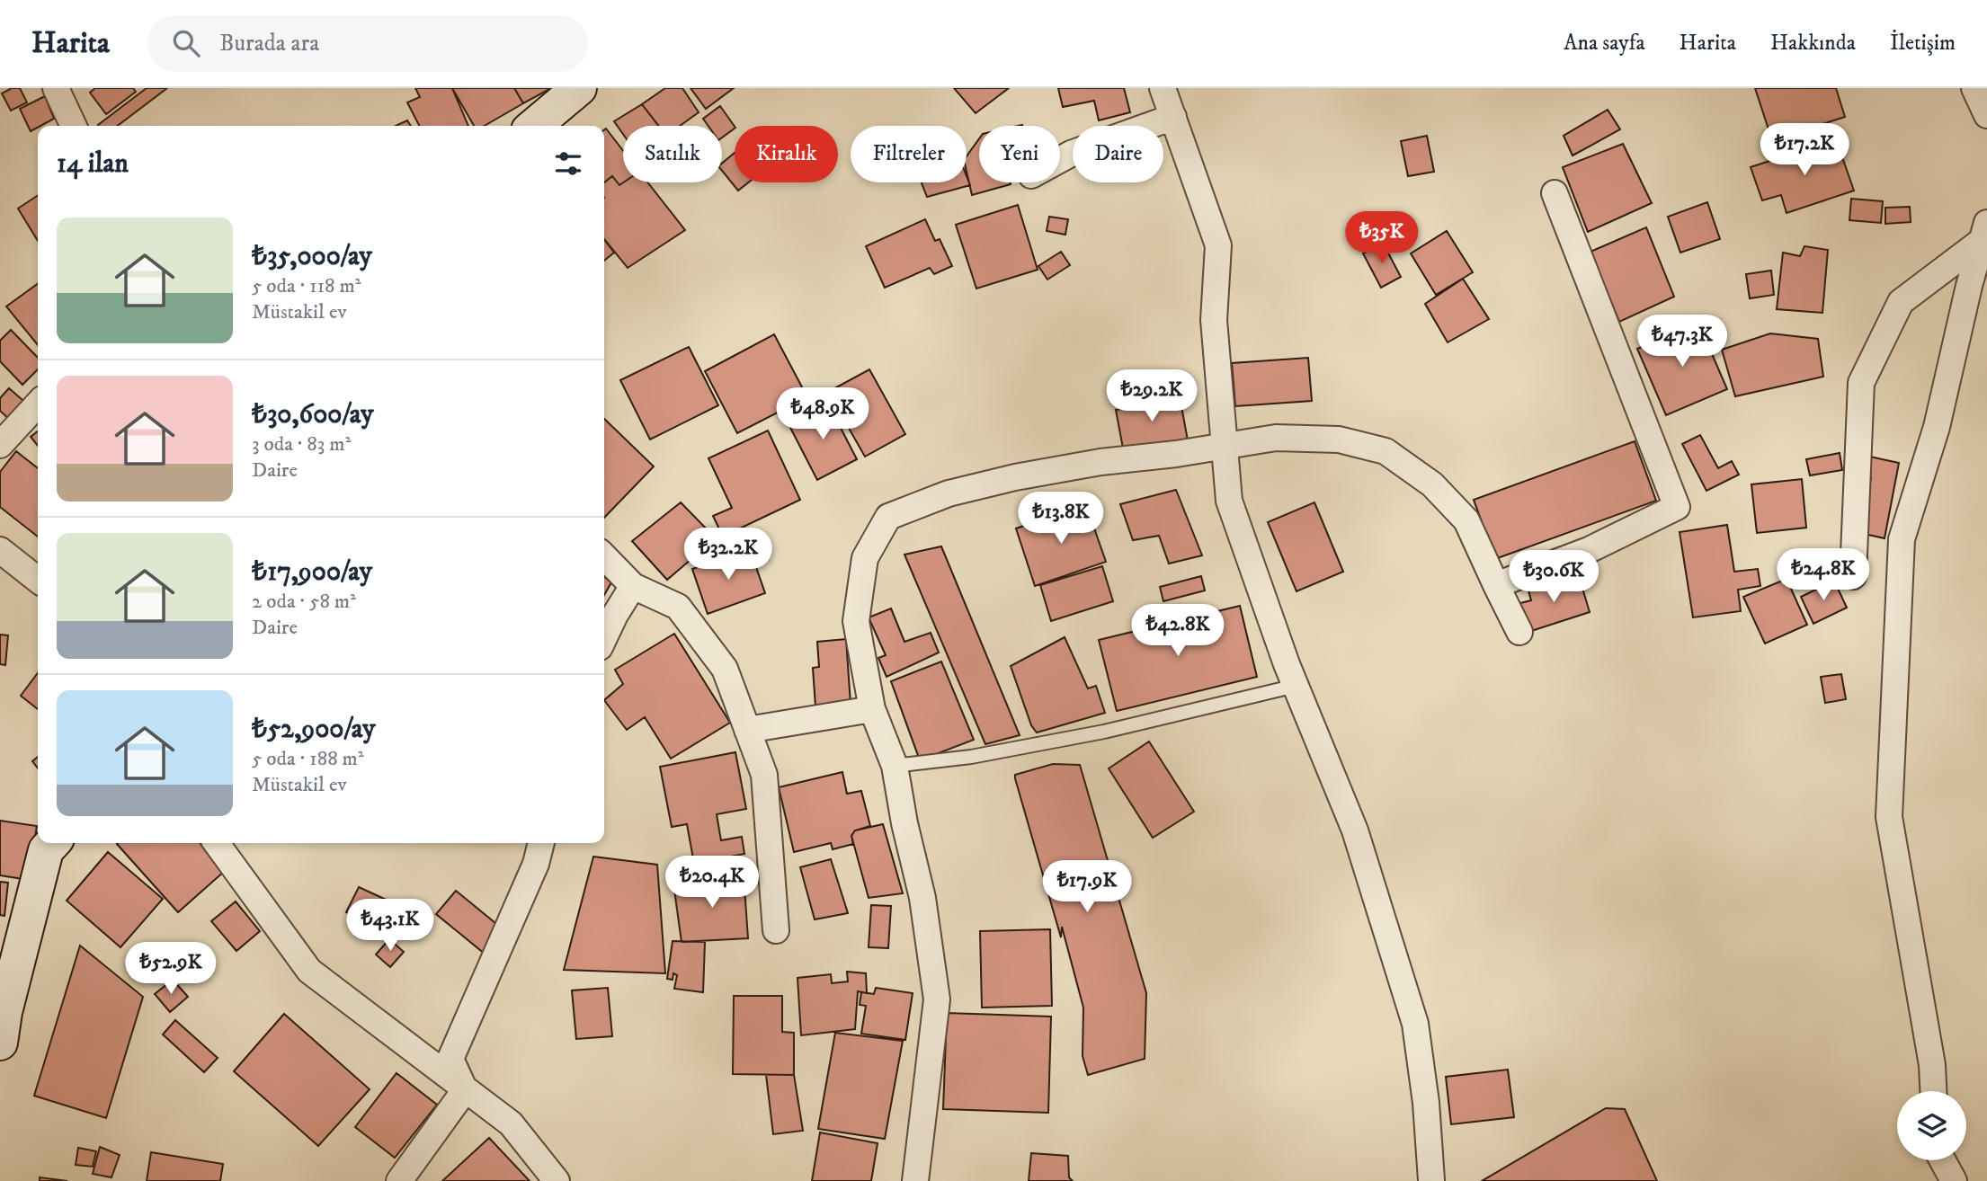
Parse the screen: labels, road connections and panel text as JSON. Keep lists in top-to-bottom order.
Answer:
{
  "page": {
    "header": "Harita",
    "search": "Burada ara",
    "nav": [
      "Ana sayfa",
      "Harita",
      "Hakkında",
      "İletişim"
    ],
    "price": [
      "₺17.2K",
      "₺35K",
      "₺47.3K",
      "₺29.2K",
      "₺48.9K",
      "₺13.8K",
      "₺32.2K",
      "₺24.8K",
      "₺30.6K",
      "₺42.8K",
      "₺20.4K",
      "₺17.9K",
      "₺43.1K",
      "₺52.9K"
    ],
    "chip": [
      "Satılık",
      "Kiralık",
      "Filtreler",
      "Yeni",
      "Daire"
    ],
    "heading": "14 ilan",
    "list": [
      {
        "name": "₺35,000/ay",
        "note": "5 oda · 118 m² · Müstakil ev"
      },
      {
        "name": "₺30,600/ay",
        "note": "3 oda · 83 m² · Daire"
      },
      {
        "name": "₺17,900/ay",
        "note": "2 oda · 58 m² · Daire"
      },
      {
        "name": "₺52,900/ay",
        "note": "5 oda · 188 m² · Müstakil ev"
      }
    ]
  }
}
